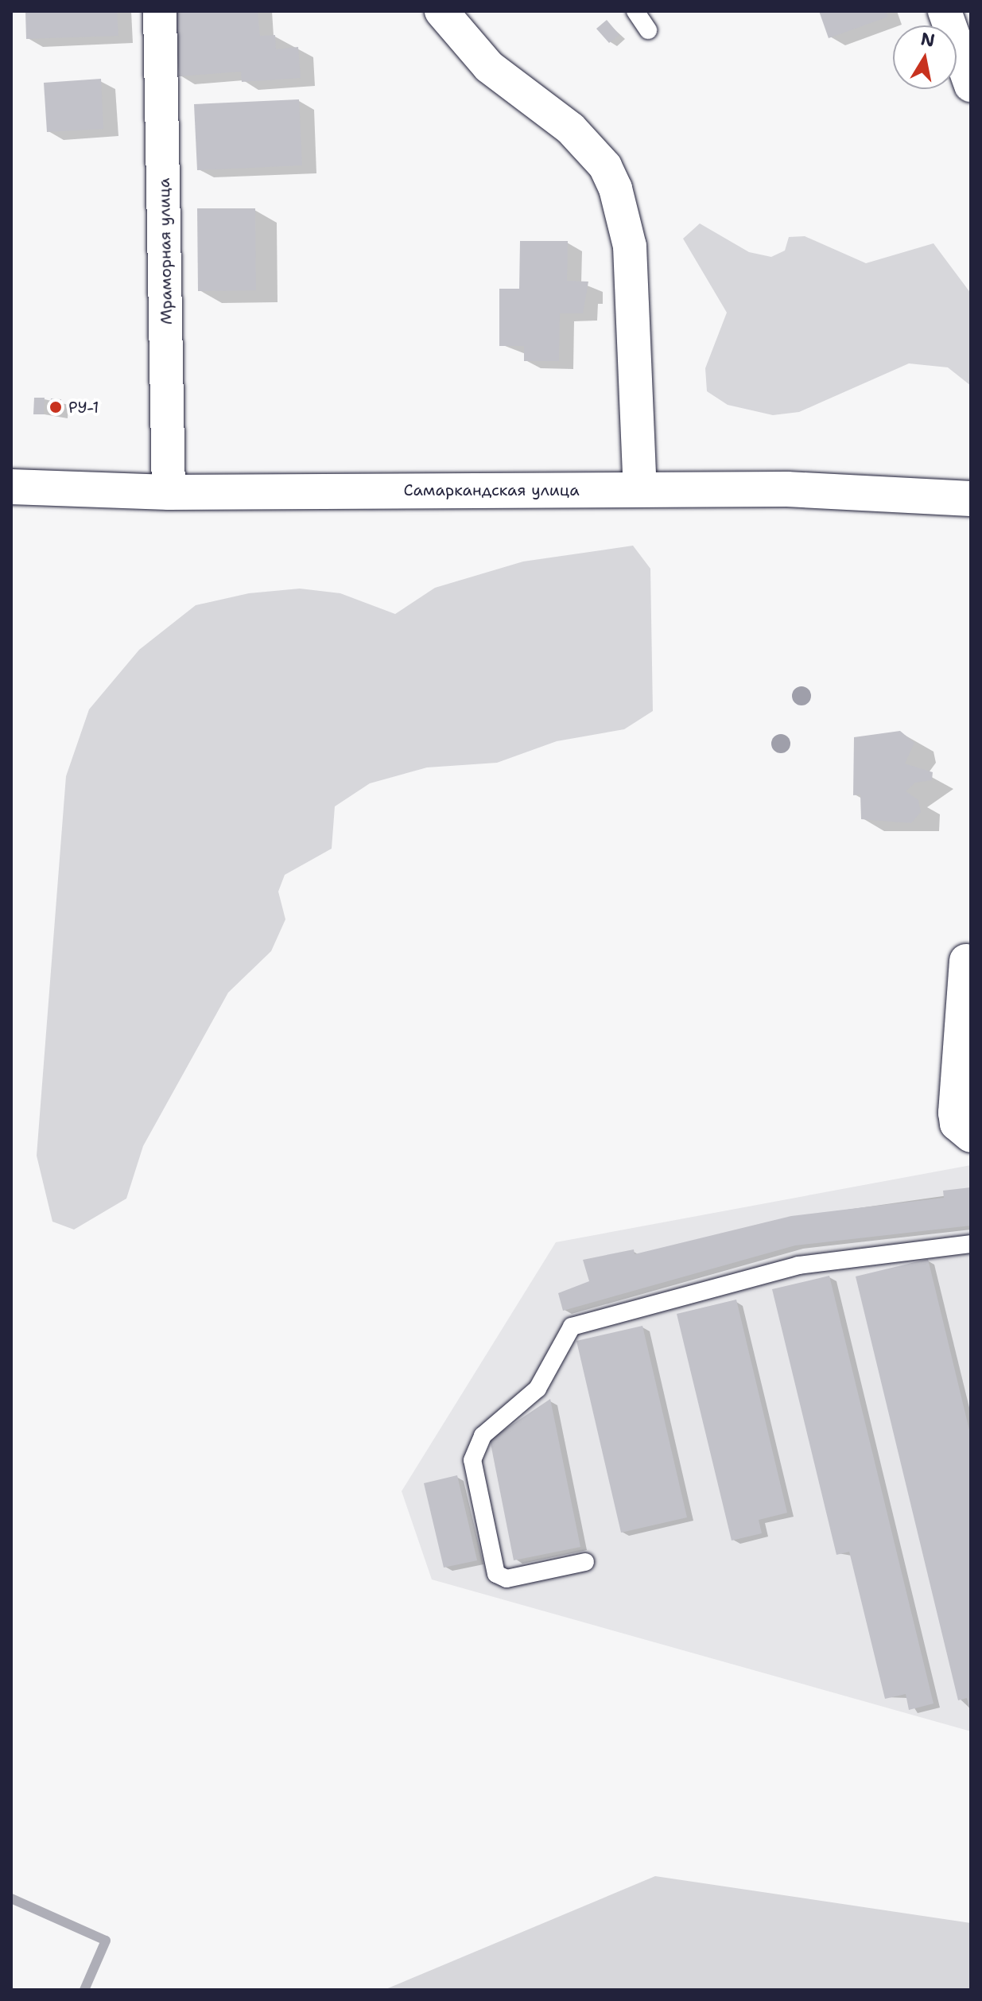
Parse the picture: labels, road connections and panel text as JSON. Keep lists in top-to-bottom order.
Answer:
{
  "streets": {
    "street": ["Мраморная улица", "Самаркандская улица"]
  },
  "crossings": [
    ["Мраморная улица", "Самаркандская улица"]
  ],
  "places": ["РУ-1"],
  "north": "top"
}
